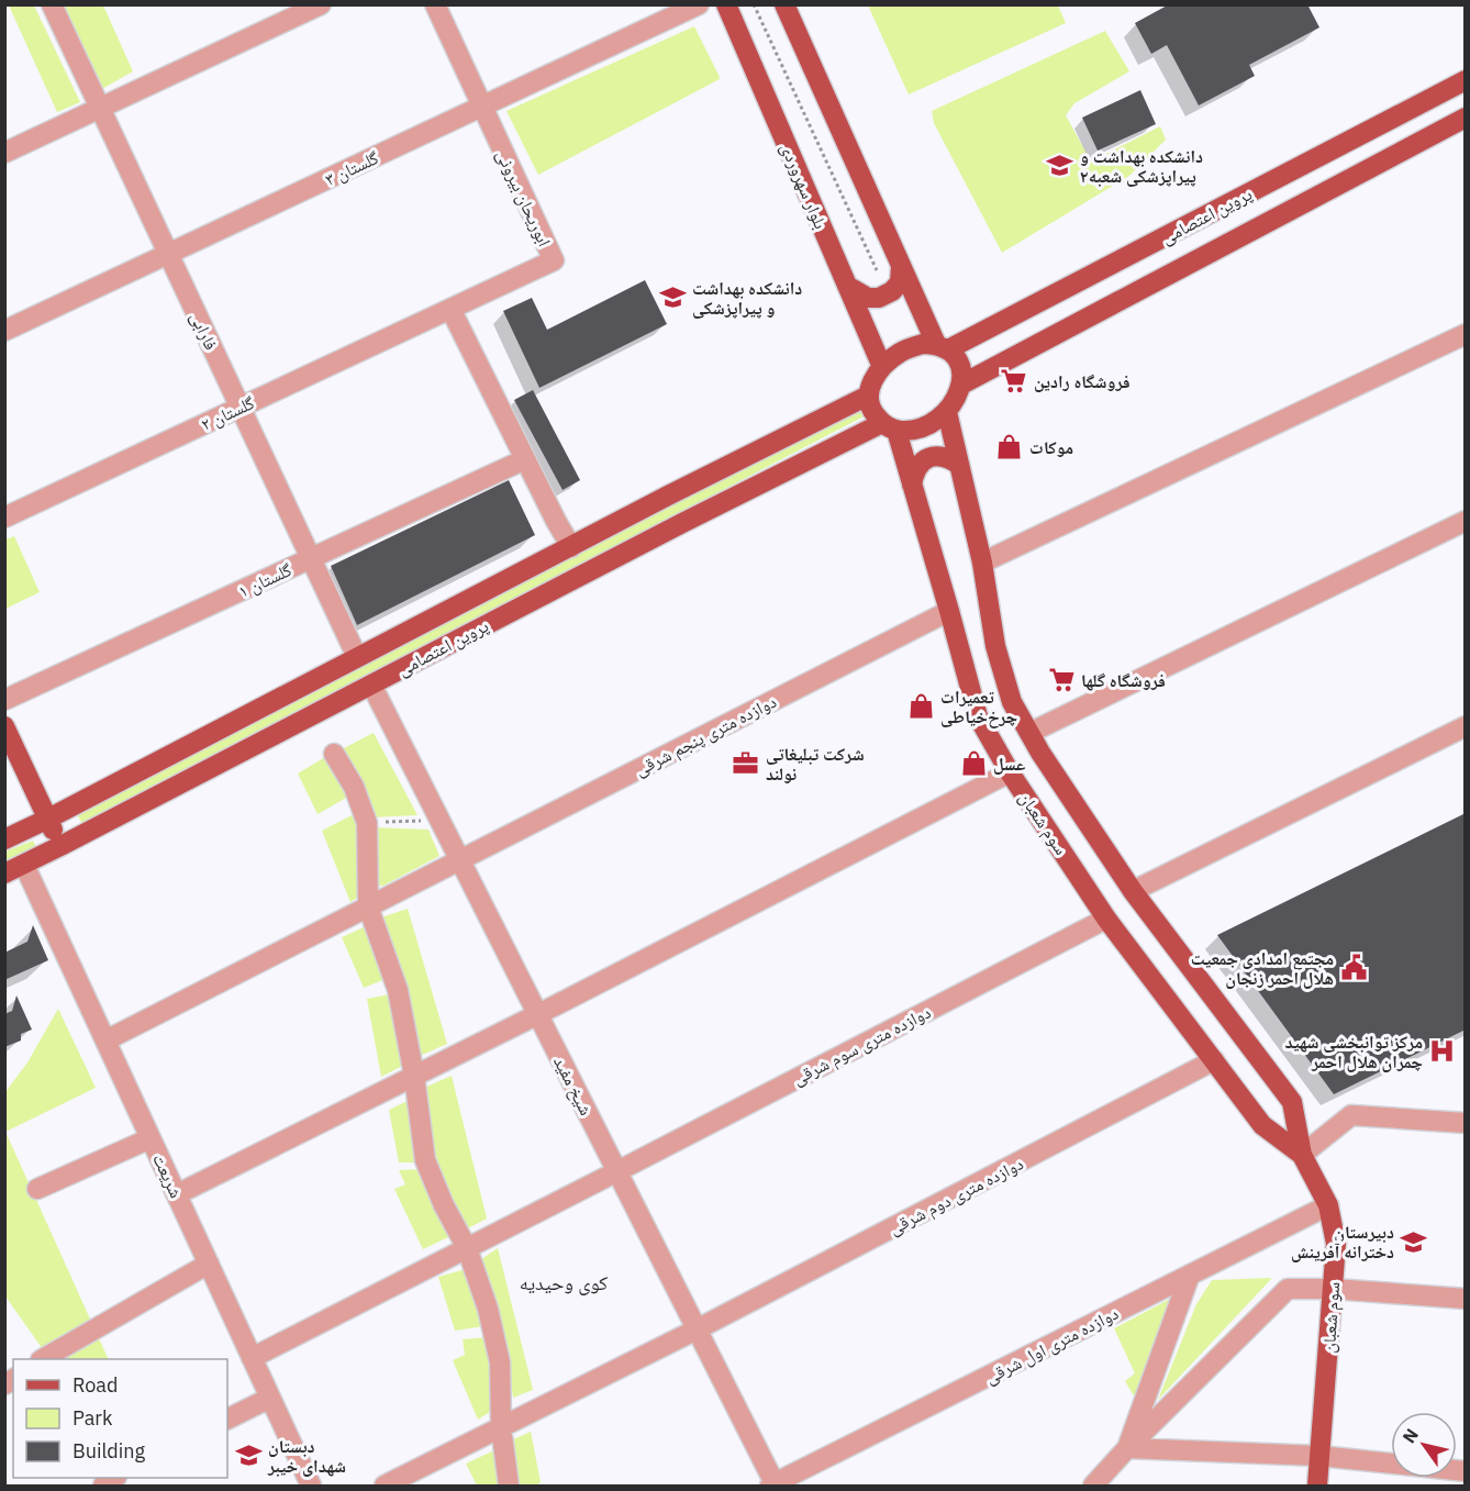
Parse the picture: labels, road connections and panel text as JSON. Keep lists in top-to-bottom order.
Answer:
{
  "streets": {
    "main road": ["بلوار سهروردی", "پروین اعتصامی", "سوم شعبان"],
    "street": [
      "گلستان ۳",
      "ابوریحان بیرونی",
      "فارابی",
      "گلستان ۲",
      "گلستان ۱",
      "دوازده متری پنجم شرقی",
      "دوازده متری سوم شرقی",
      "شیخ مفید",
      "شریعت",
      "دوازده متری دوم شرقی",
      "دوازده متری اول شرقی"
    ]
  },
  "crossings": [
    ["گلستان ۳", "ابوریحان بیرونی"],
    ["گلستان ۳", "فارابی"],
    ["بلوار سهروردی", "پروین اعتصامی"],
    ["بلوار سهروردی", "سوم شعبان"],
    ["ابوریحان بیرونی", "گلستان ۲"],
    ["پروین اعتصامی", "فارابی"],
    ["پروین اعتصامی", "سوم شعبان"],
    ["پروین اعتصامی", "شیخ مفید"],
    ["پروین اعتصامی", "شریعت"],
    ["فارابی", "گلستان ۲"],
    ["فارابی", "گلستان ۱"],
    ["دوازده متری پنجم شرقی", "سوم شعبان"],
    ["دوازده متری پنجم شرقی", "شیخ مفید"],
    ["دوازده متری پنجم شرقی", "شریعت"],
    ["سوم شعبان", "دوازده متری سوم شرقی"],
    ["سوم شعبان", "دوازده متری دوم شرقی"],
    ["سوم شعبان", "دوازده متری اول شرقی"],
    ["دوازده متری سوم شرقی", "شیخ مفید"],
    ["دوازده متری سوم شرقی", "شریعت"],
    ["شیخ مفید", "دوازده متری دوم شرقی"],
    ["شیخ مفید", "دوازده متری اول شرقی"]
  ],
  "districts": ["کوی وحیدیه"],
  "places": {
    "school or university": [
      "دانشکده بهداشت و پیراپزشکى شعبه۲",
      "دانشکده بهداشت و پیراپزشکی",
      "دبیرستان دخترانه آفرینش",
      "دبستان شهدای خیبر"
    ],
    "supermarket": ["فروشگاه رادین", "فروشگاه گلها"],
    "shop": ["موکات", "تعمیرات چرخ‌خیاطی", "عسل"],
    "office": ["شرکت تبلیغاتی نولند"],
    "public building": ["مجتمع امدادی جمعیت هلال احمر زنجان"],
    "hospital": ["مرکز توانبخشی شهید چمران هلال احمر"]
  },
  "legend": ["Road", "Park", "Building"],
  "north": "top left"
}
